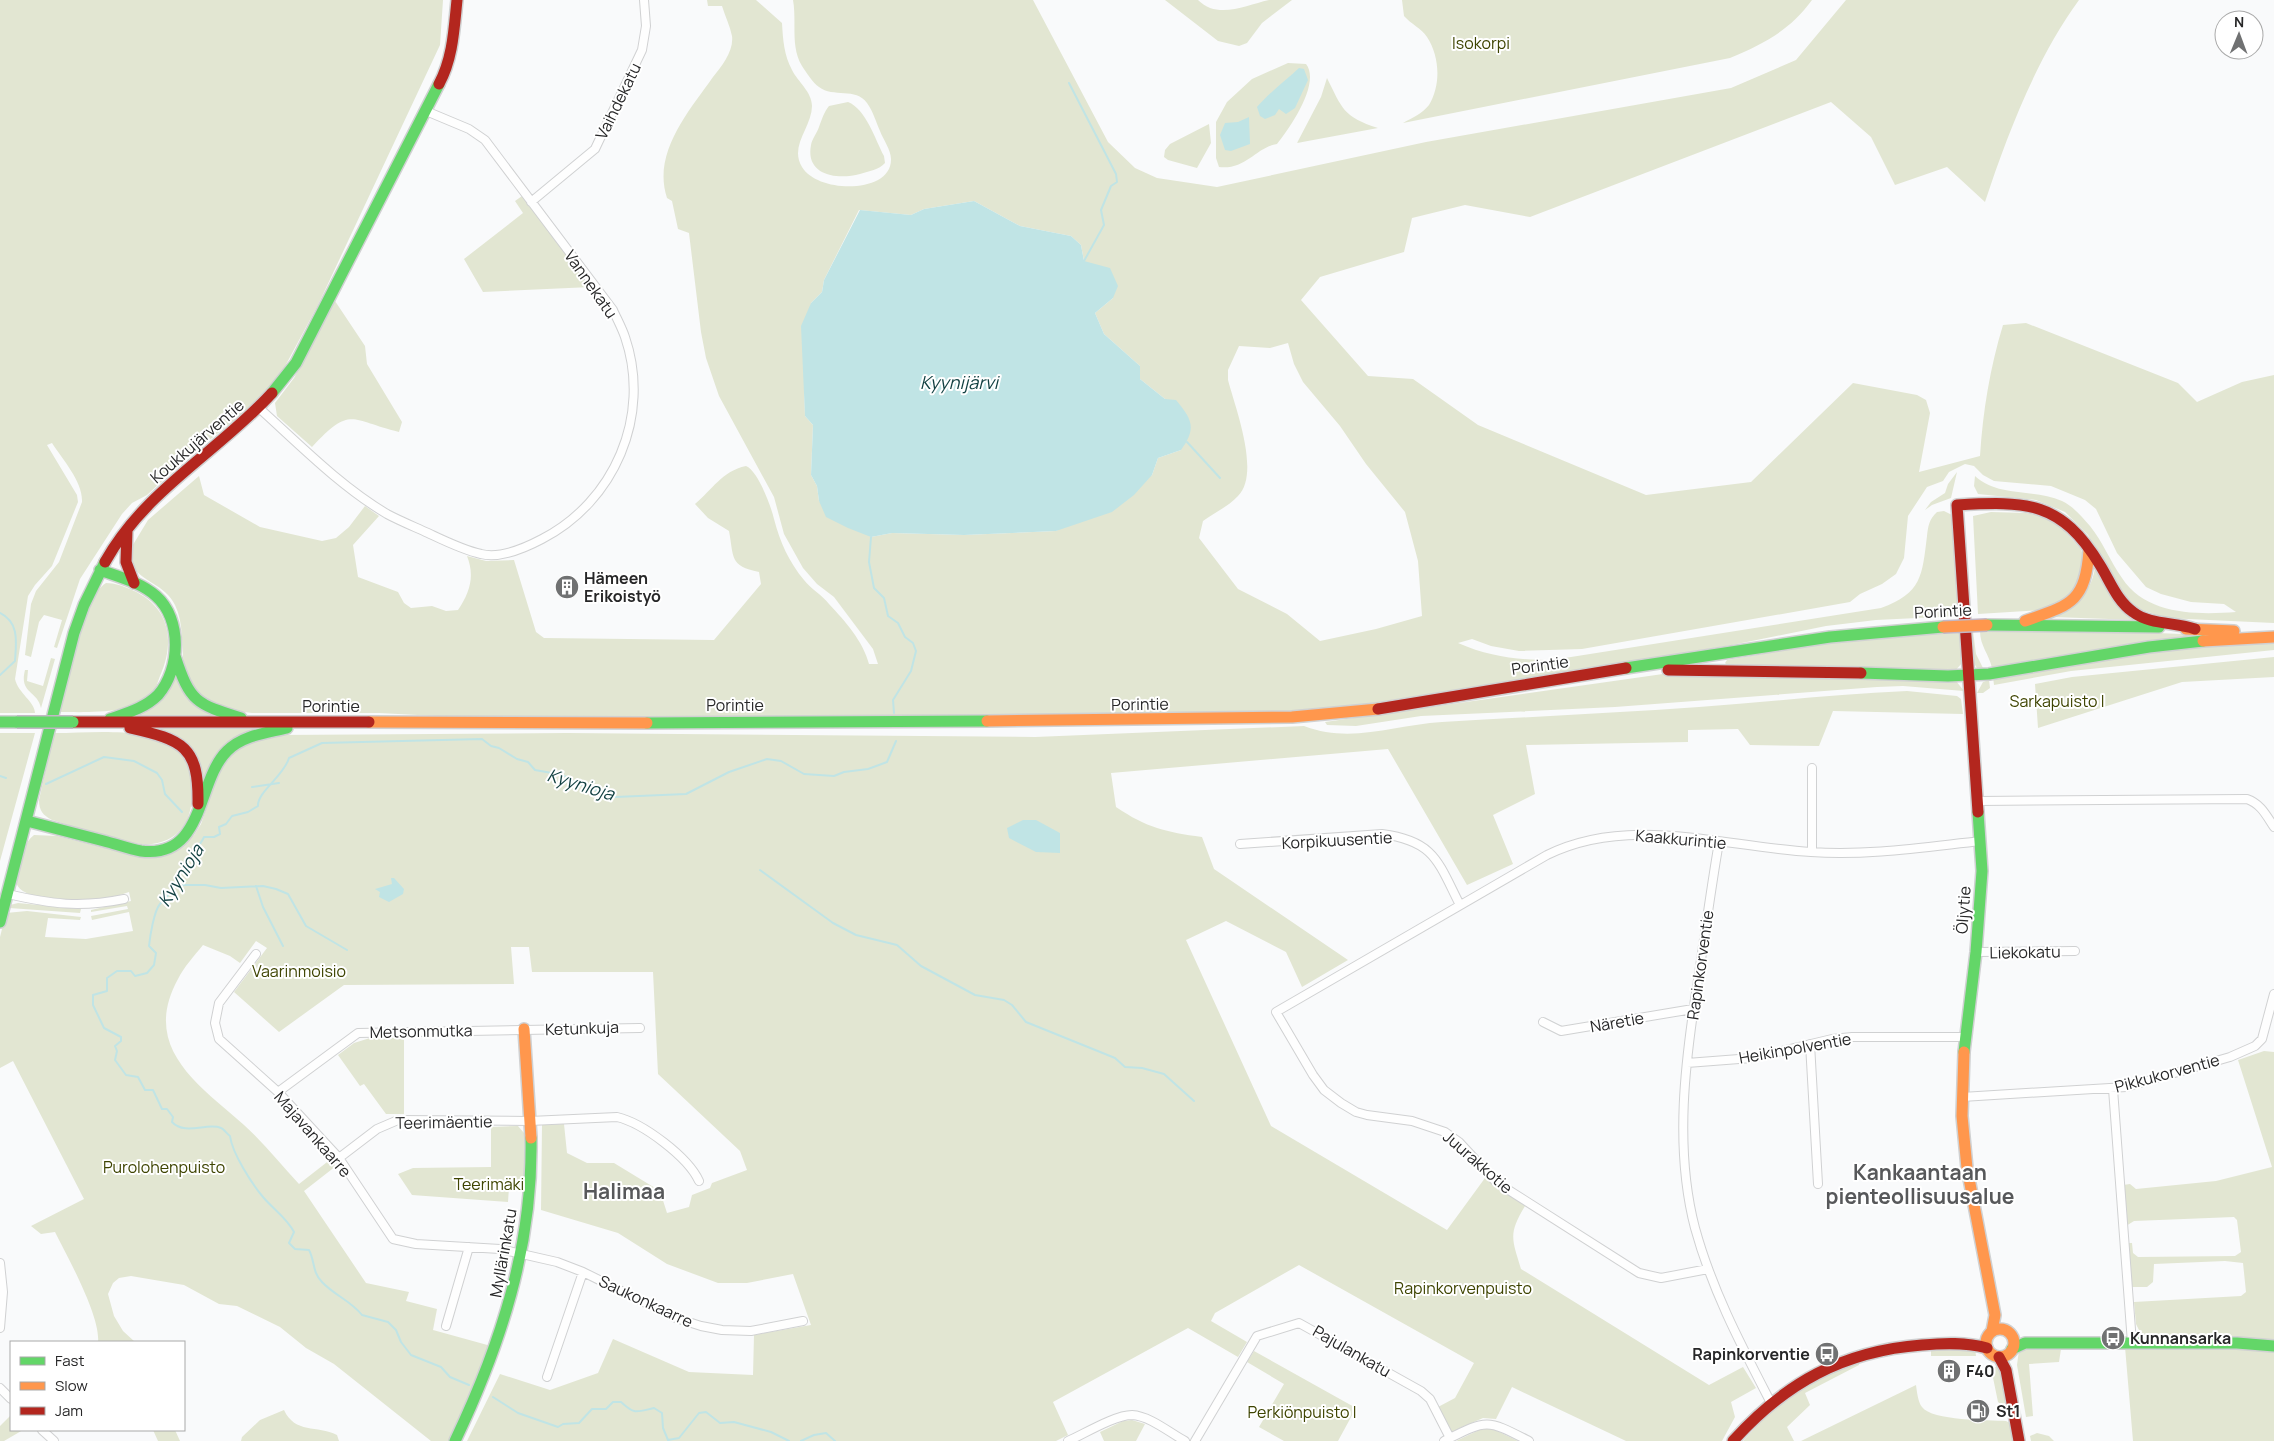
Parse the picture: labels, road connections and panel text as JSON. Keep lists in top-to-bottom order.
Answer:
{
  "streets": {
    "main road": [
      "Koukkujärventie",
      "Porintie",
      "Öljytie",
      "Myllärinkatu"
    ],
    "street": [
      "Vaihdekatu",
      "Vannekatu",
      "Kaakkurintie",
      "Korpikuusentie",
      "Liekokatu",
      "Rapinkorventie",
      "Näretie",
      "Ketunkuja",
      "Metsonmutka",
      "Heikinpolventie",
      "Pikkukorventie",
      "Teerimäentie",
      "Majavankaarre",
      "Juurakkotie",
      "Saukonkaarre",
      "Pajulankatu"
    ]
  },
  "crossings": [
    ["Vaihdekatu", "Vannekatu"],
    ["Vannekatu", "Koukkujärventie"],
    ["Kaakkurintie", "Korpikuusentie"],
    ["Kaakkurintie", "Öljytie"],
    ["Kaakkurintie", "Rapinkorventie"],
    ["Kaakkurintie", "Juurakkotie"],
    ["Öljytie", "Liekokatu"],
    ["Öljytie", "Heikinpolventie"],
    ["Öljytie", "Pikkukorventie"],
    ["Rapinkorventie", "Näretie"],
    ["Rapinkorventie", "Heikinpolventie"],
    ["Rapinkorventie", "Juurakkotie"],
    ["Ketunkuja", "Metsonmutka"],
    ["Ketunkuja", "Myllärinkatu"],
    ["Metsonmutka", "Majavankaarre"],
    ["Metsonmutka", "Myllärinkatu"],
    ["Teerimäentie", "Majavankaarre"],
    ["Teerimäentie", "Myllärinkatu"],
    ["Majavankaarre", "Myllärinkatu"],
    ["Majavankaarre", "Saukonkaarre"],
    ["Myllärinkatu", "Saukonkaarre"]
  ],
  "districts": ["Kankaantaan pienteollisuusalue", "Halimaa"],
  "water": ["Kyynijärvi", "Kyynioja"],
  "parks": [
    "Isokorpi",
    "Sarkapuisto I",
    "Vaarinmoisio",
    "Purolohenpuisto",
    "Teerimäki",
    "Rapinkorvenpuisto",
    "Perkiönpuisto I"
  ],
  "places": {
    "building": ["Hämeen Erikoistyö", "F40"],
    "bus stop": ["Kunnansarka", "Rapinkorventie"],
    "fuel station": ["St1"]
  },
  "legend": ["Fast", "Slow", "Jam"],
  "north": "top"
}
